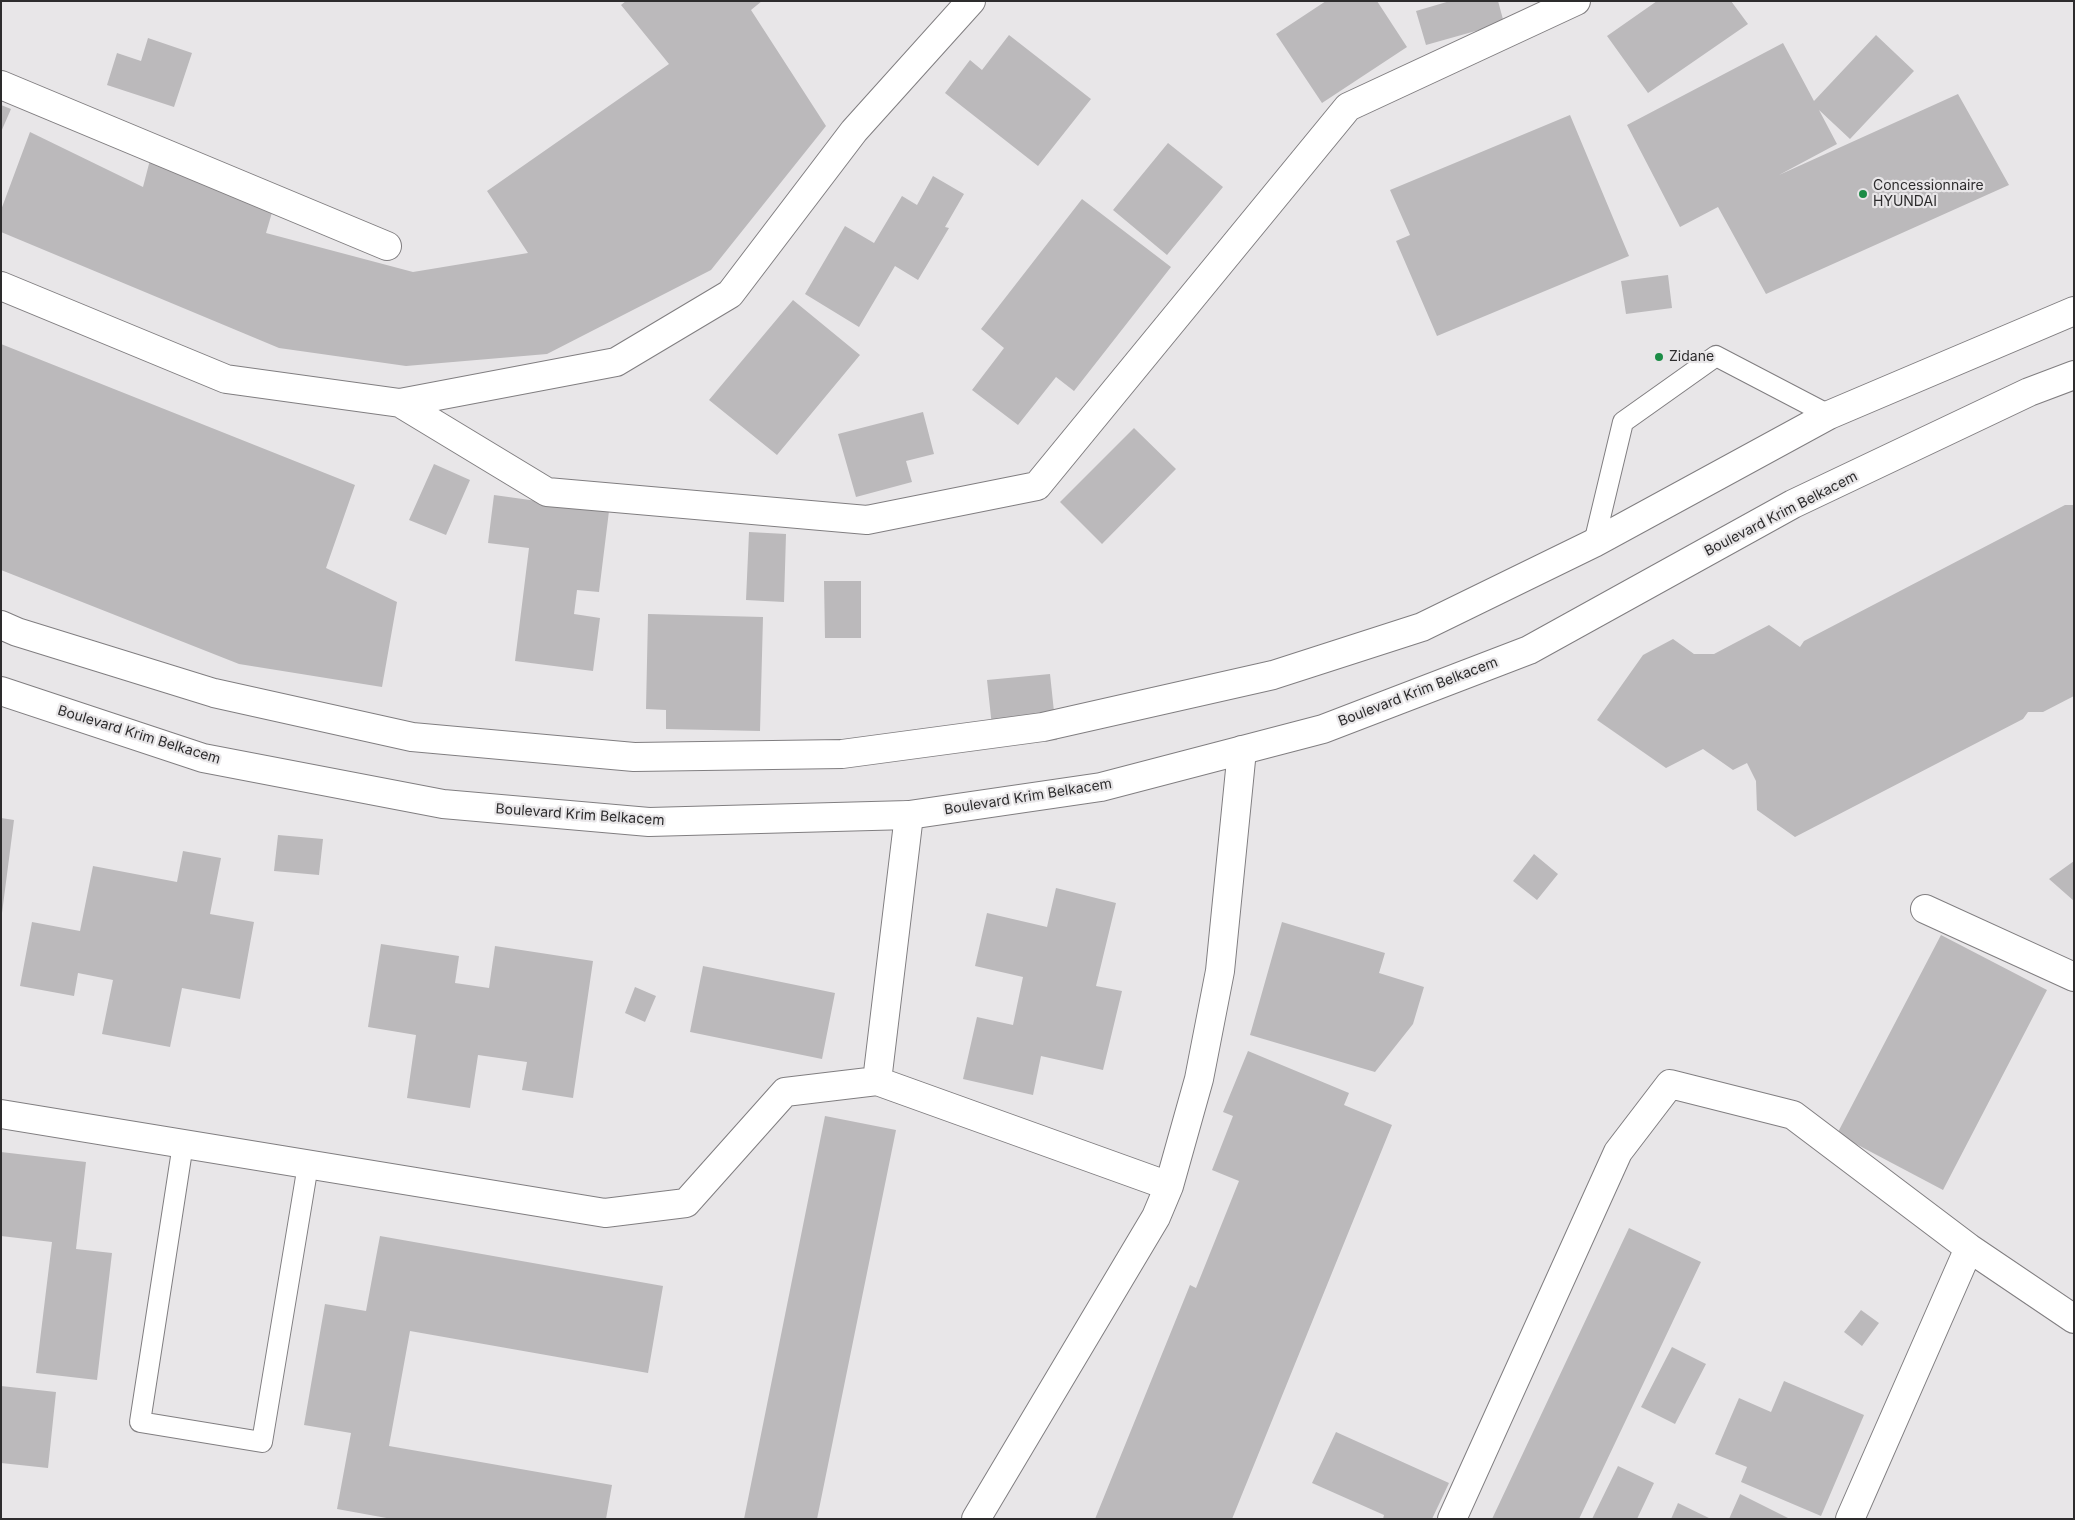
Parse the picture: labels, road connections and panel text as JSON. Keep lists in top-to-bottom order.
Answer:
{
  "streets": {
    "street": ["Boulevard Krim Belkacem"]
  },
  "places": ["Concessionnaire HYUNDAI", "Zidane"]
}
